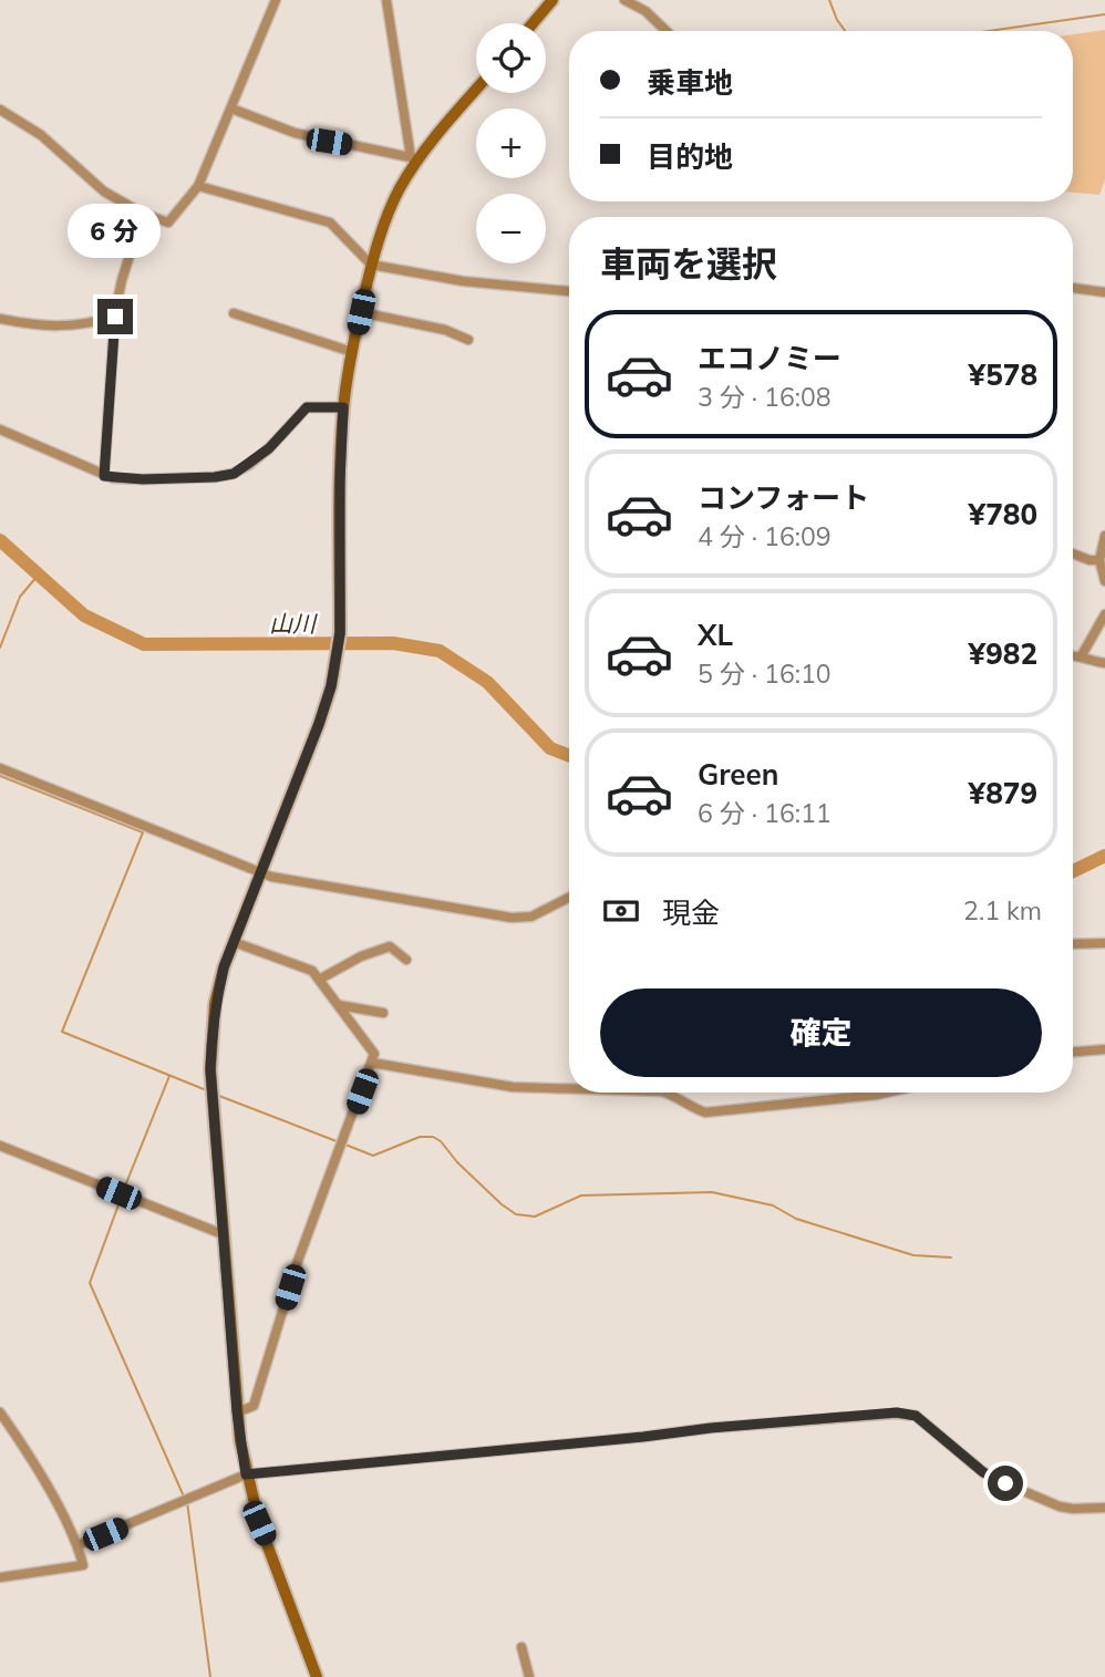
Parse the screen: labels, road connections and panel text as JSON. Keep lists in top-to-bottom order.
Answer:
{
  "water": ["山川"],
  "page": {
    "map_buttons": ["+", "−"],
    "banner": ["乗車地", "目的地"],
    "bubble": "6 分",
    "heading": "車両を選択",
    "list": [
      {
        "name": "エコノミー",
        "note": "3 分 · 16:08",
        "value": "¥578"
      },
      {
        "name": "コンフォート",
        "note": "4 分 · 16:09",
        "value": "¥780"
      },
      {
        "name": "XL",
        "note": "5 分 · 16:10",
        "value": "¥982"
      },
      {
        "name": "Green",
        "note": "6 分 · 16:11",
        "value": "¥879"
      }
    ],
    "pay": ["現金", "2.1 km"],
    "buttons": "確定"
  }
}
